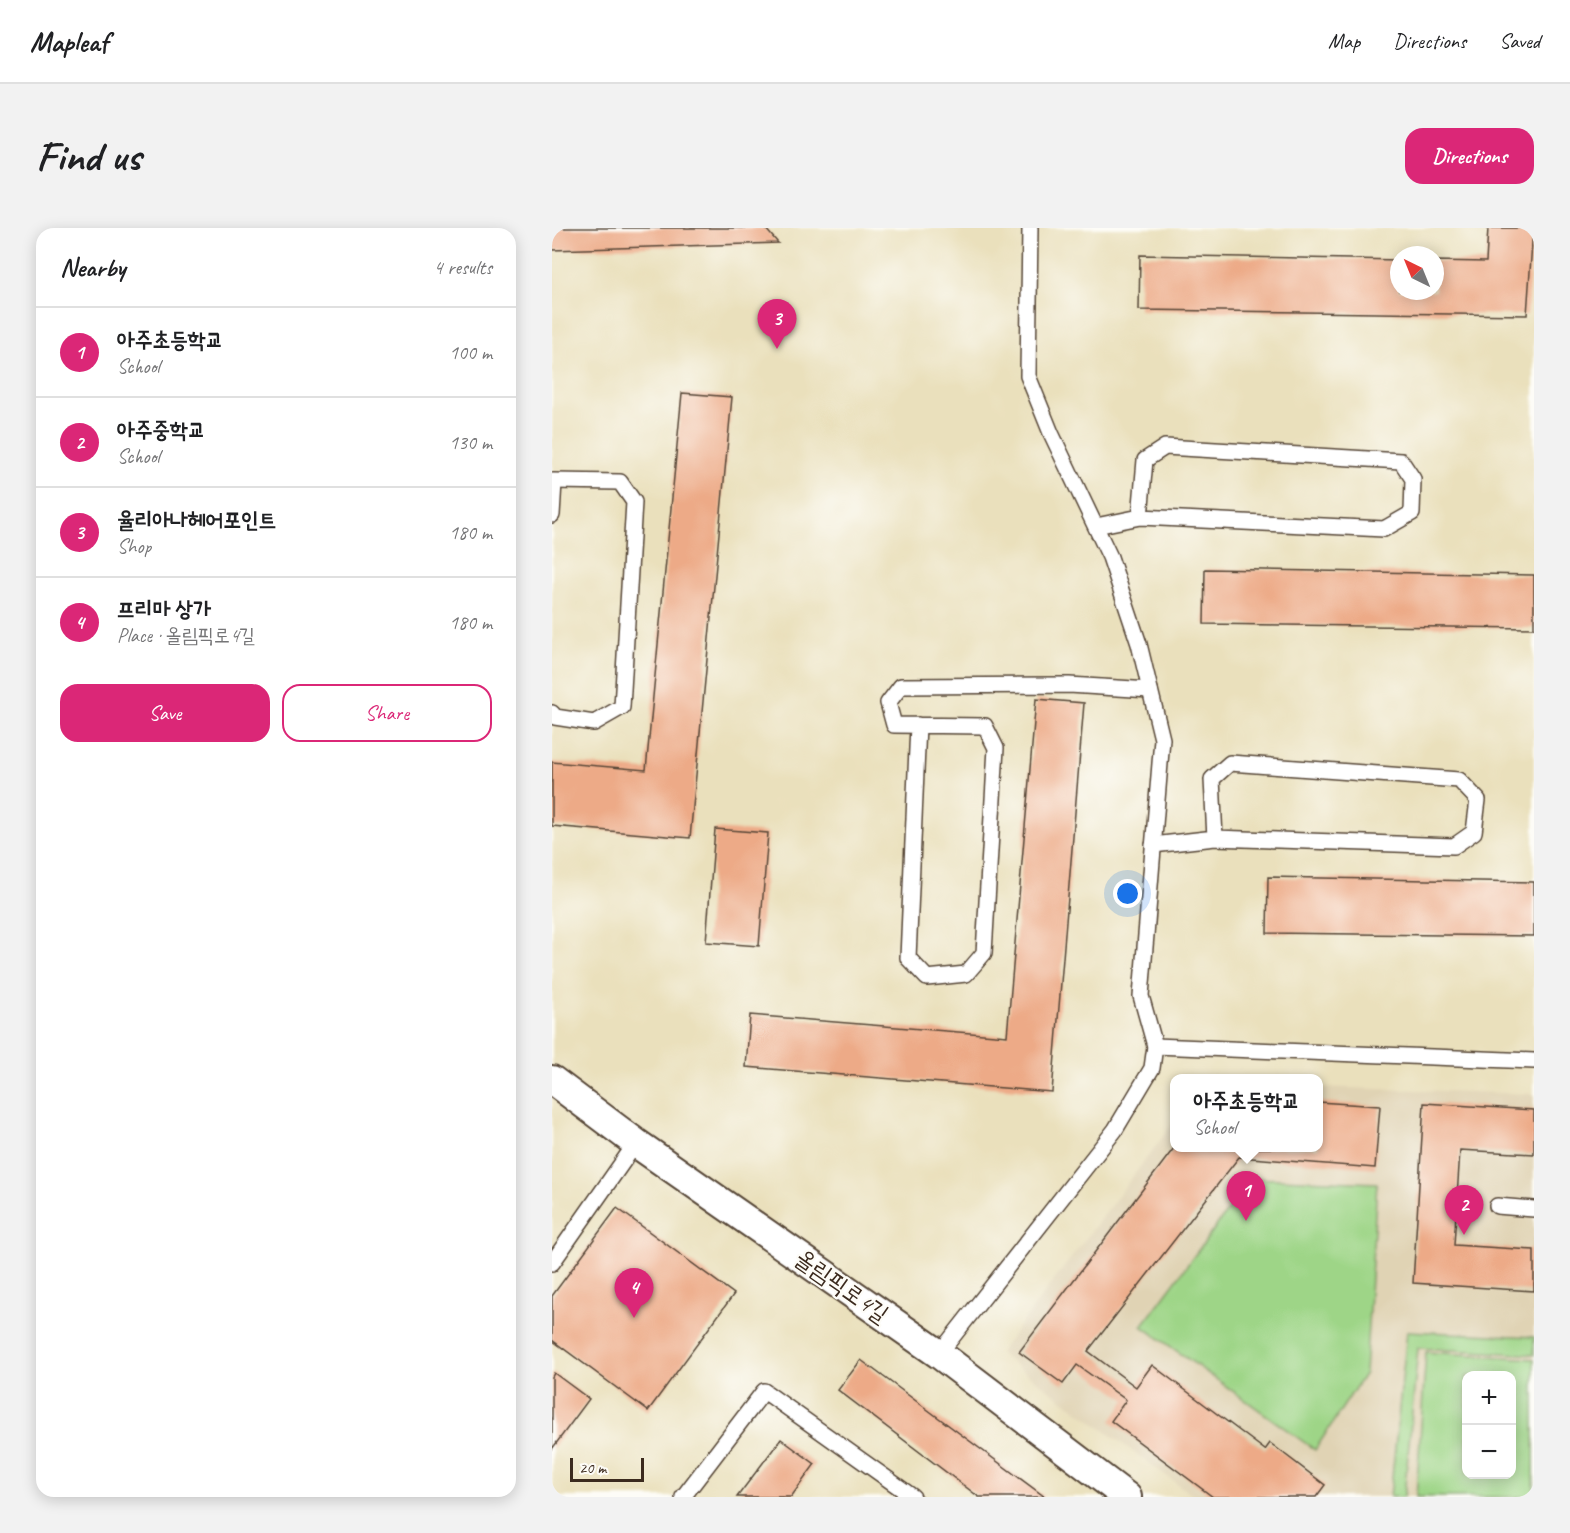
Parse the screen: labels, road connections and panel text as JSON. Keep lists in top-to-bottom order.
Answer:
{
  "streets": {
    "street": ["올림픽로4길"]
  },
  "scale_bar": "20 m",
  "north": "top left",
  "page": {
    "header": "Mapleaf",
    "nav": ["Map", "Directions", "Saved"],
    "buttons": [
      "Directions",
      ["Save", "Share"]
    ],
    "title": "Find us",
    "heading": ["Nearby", "4 results"],
    "pins": [
      "3",
      "1",
      "2",
      "4"
    ],
    "list": [
      {
        "mark": "1",
        "name": "아주초등학교",
        "note": "School",
        "value": "100 m"
      },
      {
        "mark": "2",
        "name": "아주중학교",
        "note": "School",
        "value": "130 m"
      },
      {
        "mark": "3",
        "name": "율리아나헤어포인트",
        "note": "Shop",
        "value": "180 m"
      },
      {
        "mark": "4",
        "name": "프리마 상가",
        "note": "Place · 올림픽로4길",
        "value": "180 m"
      }
    ],
    "popup": ["아주초등학교", "School"],
    "map_buttons": ["+", "−"],
    "scale": "20 m"
  }
}
